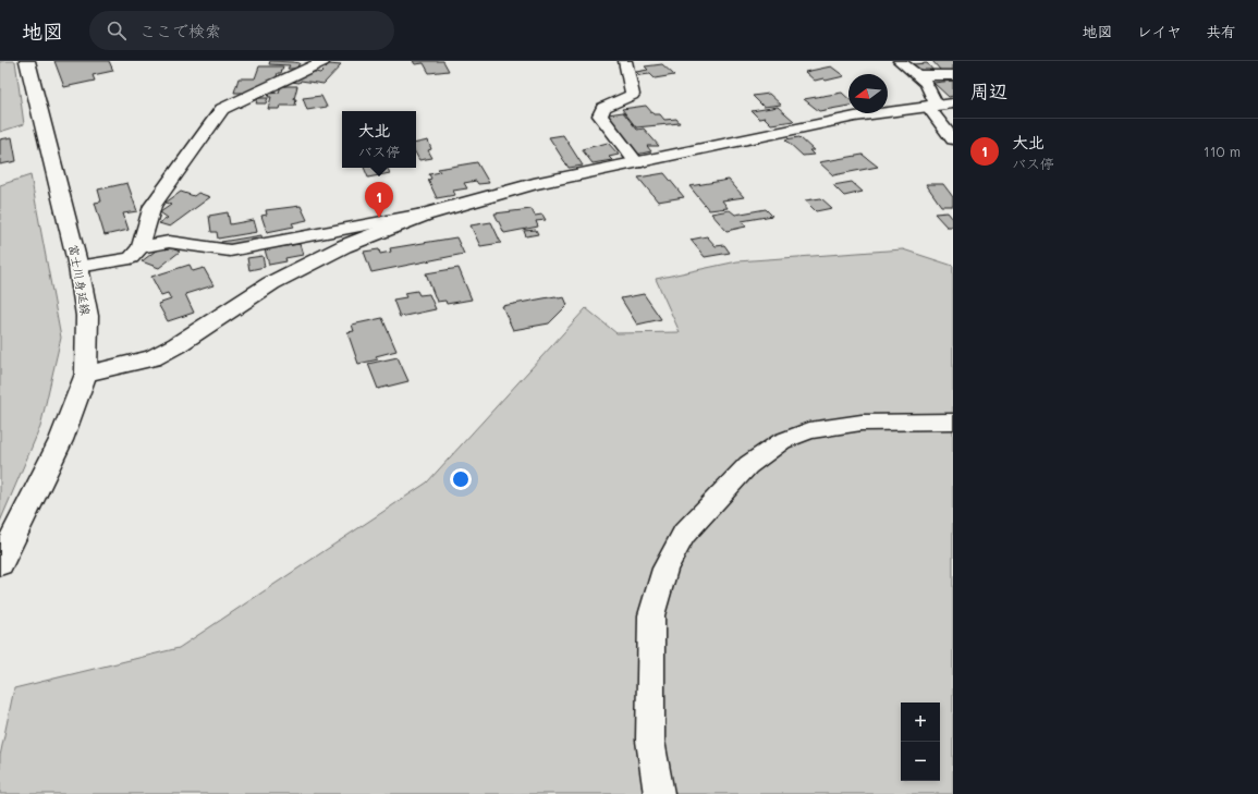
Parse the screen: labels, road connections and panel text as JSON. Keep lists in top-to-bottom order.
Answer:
{
  "streets": {
    "street": ["富士川身延線"]
  },
  "north": "left",
  "page": {
    "header": "地図",
    "search": "ここで検索",
    "nav": ["地図", "レイヤ", "共有"],
    "heading": "周辺",
    "popup": ["大北", "バス停"],
    "list": [
      {
        "mark": "1",
        "name": "大北",
        "note": "バス停",
        "value": "110 m"
      }
    ],
    "pins": "1",
    "map_buttons": ["+", "−"]
  }
}
